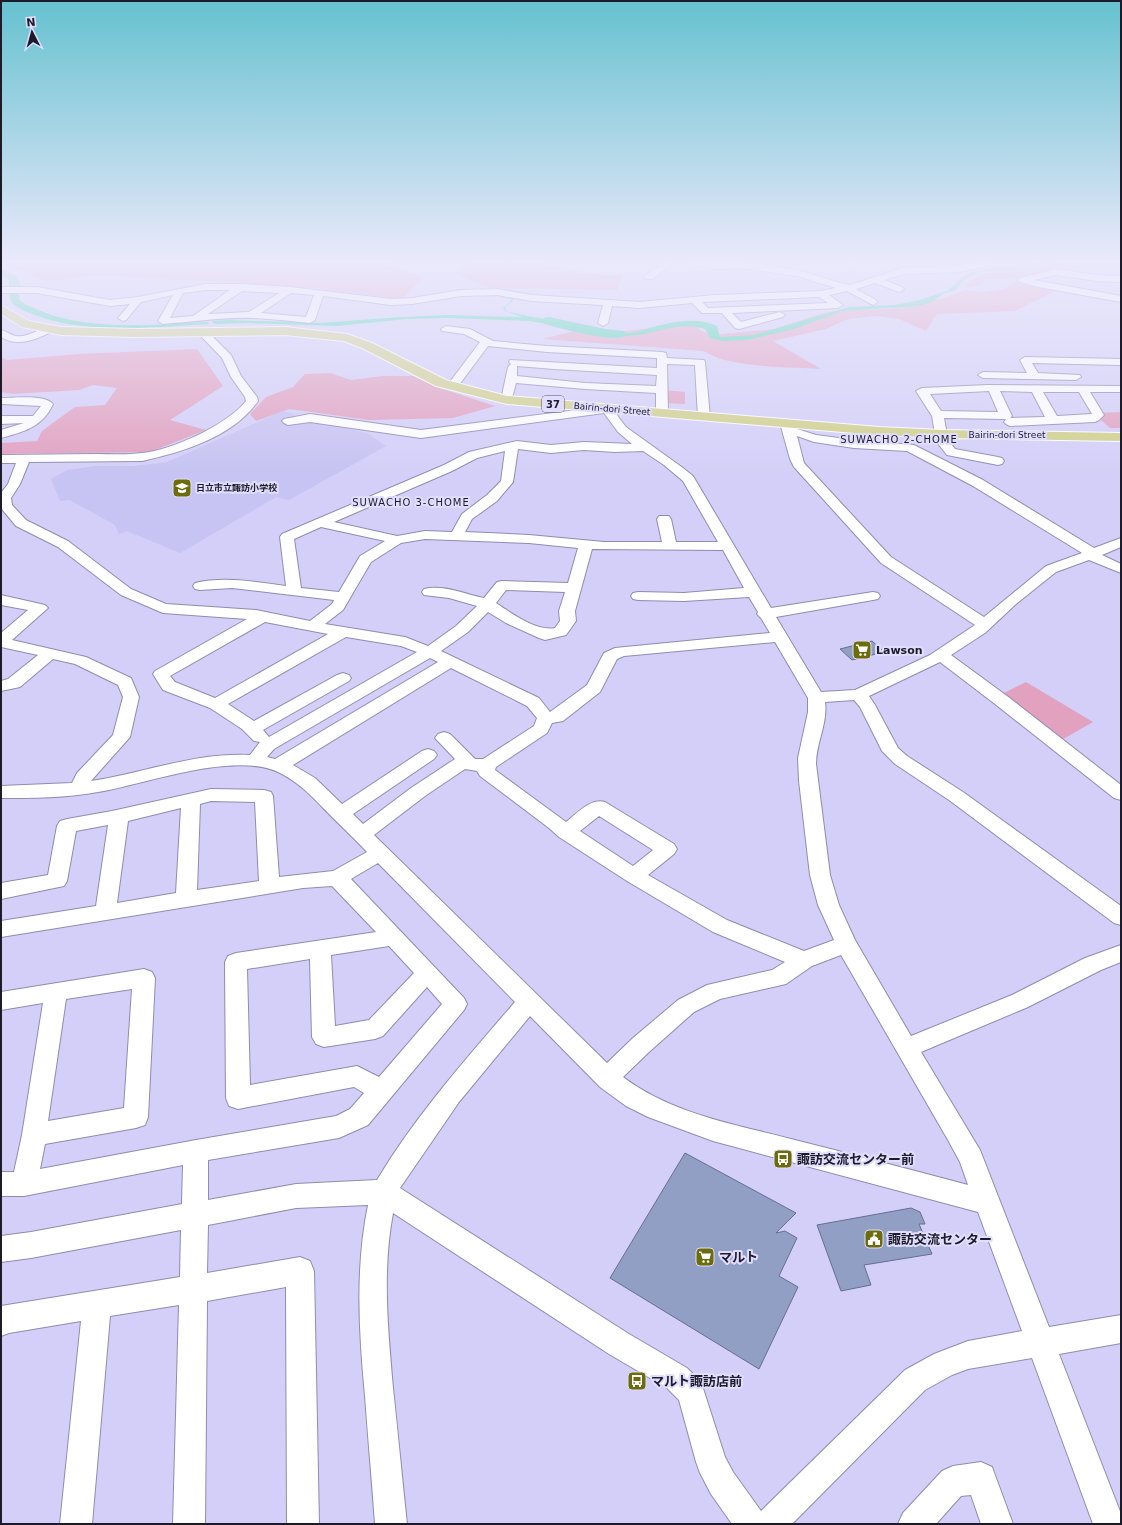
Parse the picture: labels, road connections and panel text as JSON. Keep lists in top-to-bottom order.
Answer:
{
  "streets": {
    "main road": ["37", "Bairin-dori Street"]
  },
  "districts": ["SUWACHO 2-CHOME", "SUWACHO 3-CHOME"],
  "places": {
    "school or university": ["日立市立諏訪小学校"],
    "supermarket": ["Lawson", "マルト"],
    "bus stop": ["諏訪交流センター前", "マルト諏訪店前"],
    "public building": ["諏訪交流センター"]
  },
  "north": "top"
}
